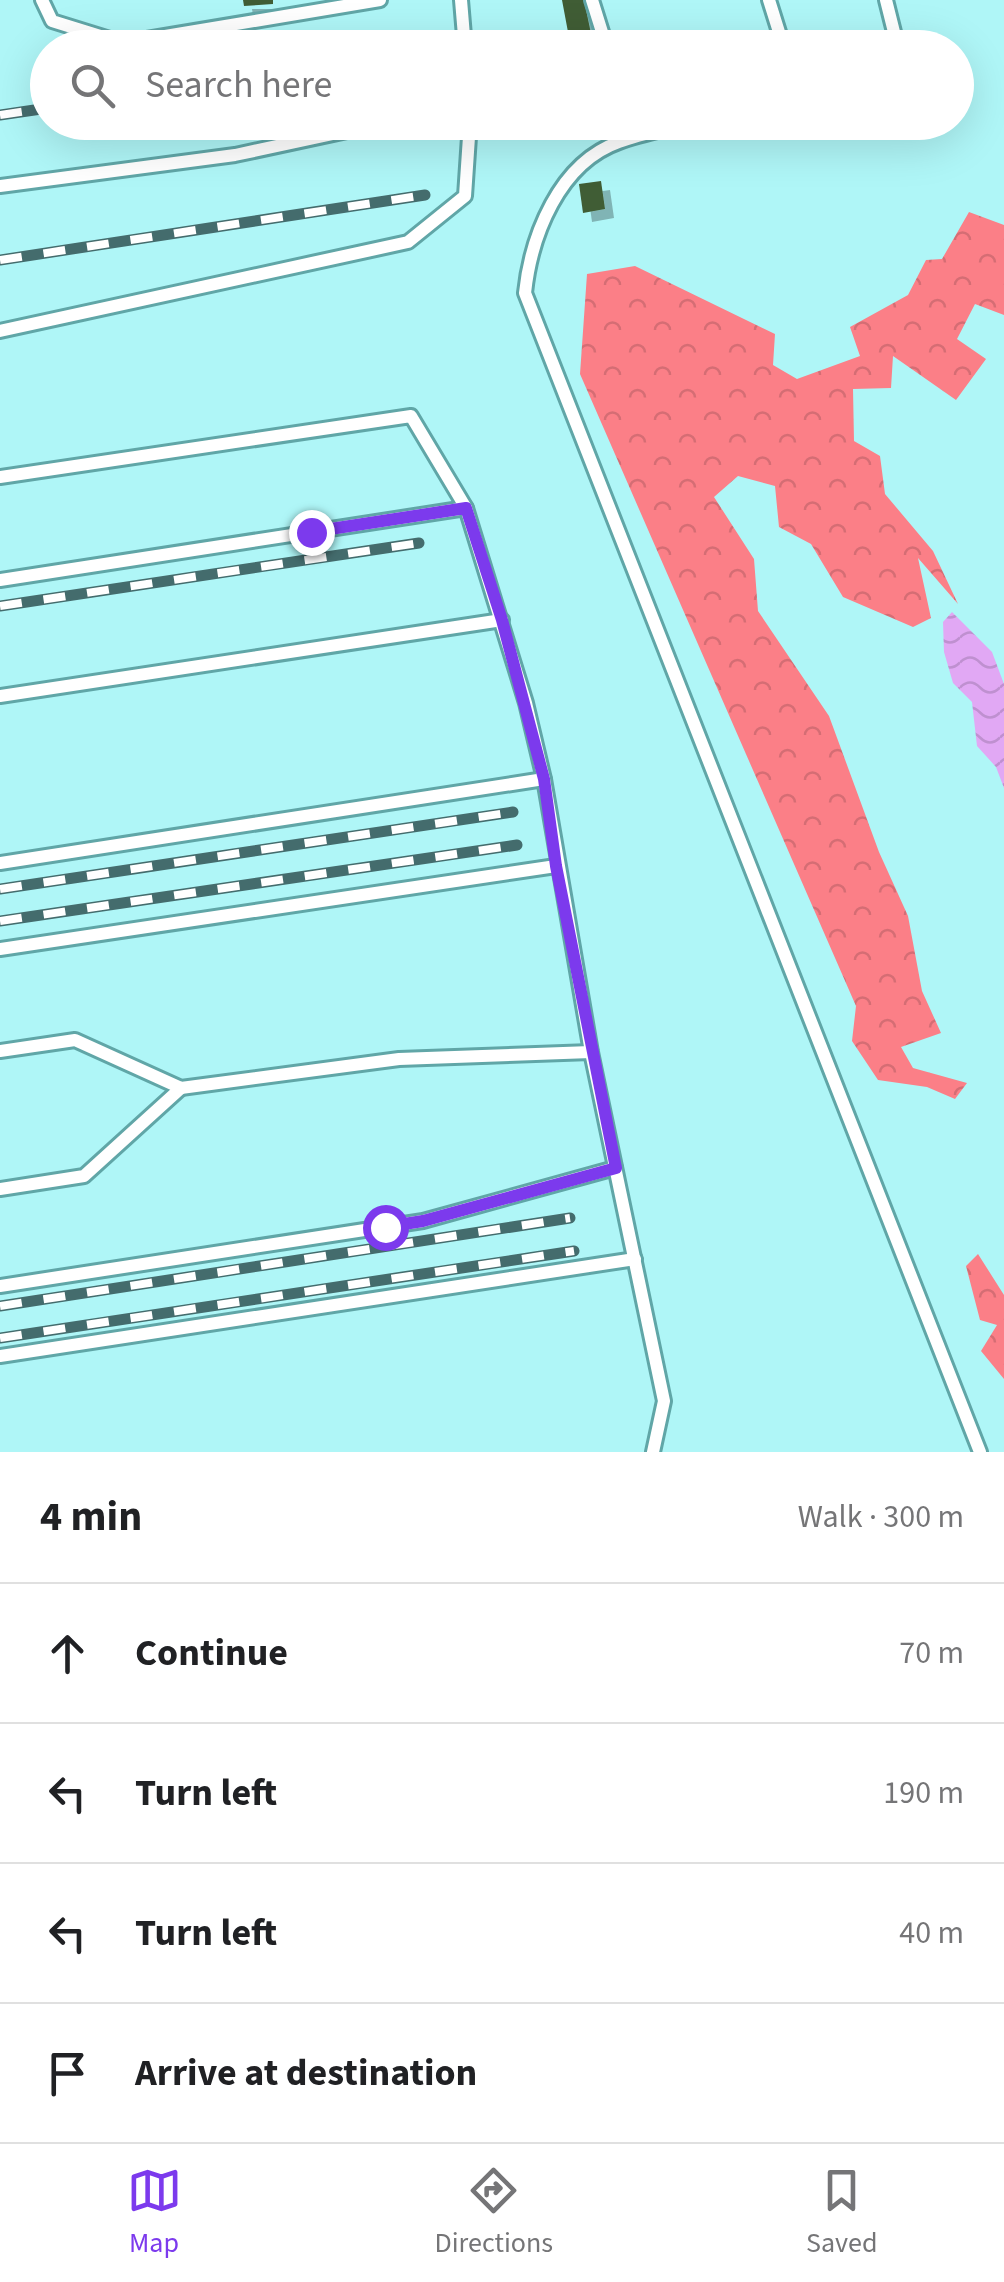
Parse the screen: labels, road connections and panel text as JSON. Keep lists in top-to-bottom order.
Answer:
{
  "page": {
    "search": "Search here",
    "heading": ["4 min", "Walk · 300 m"],
    "list": [
      ["Continue", "70 m"],
      ["Turn left", "190 m"],
      ["Turn left", "40 m"],
      "Arrive at destination"
    ],
    "nav": ["Map", "Directions", "Saved"]
  }
}
